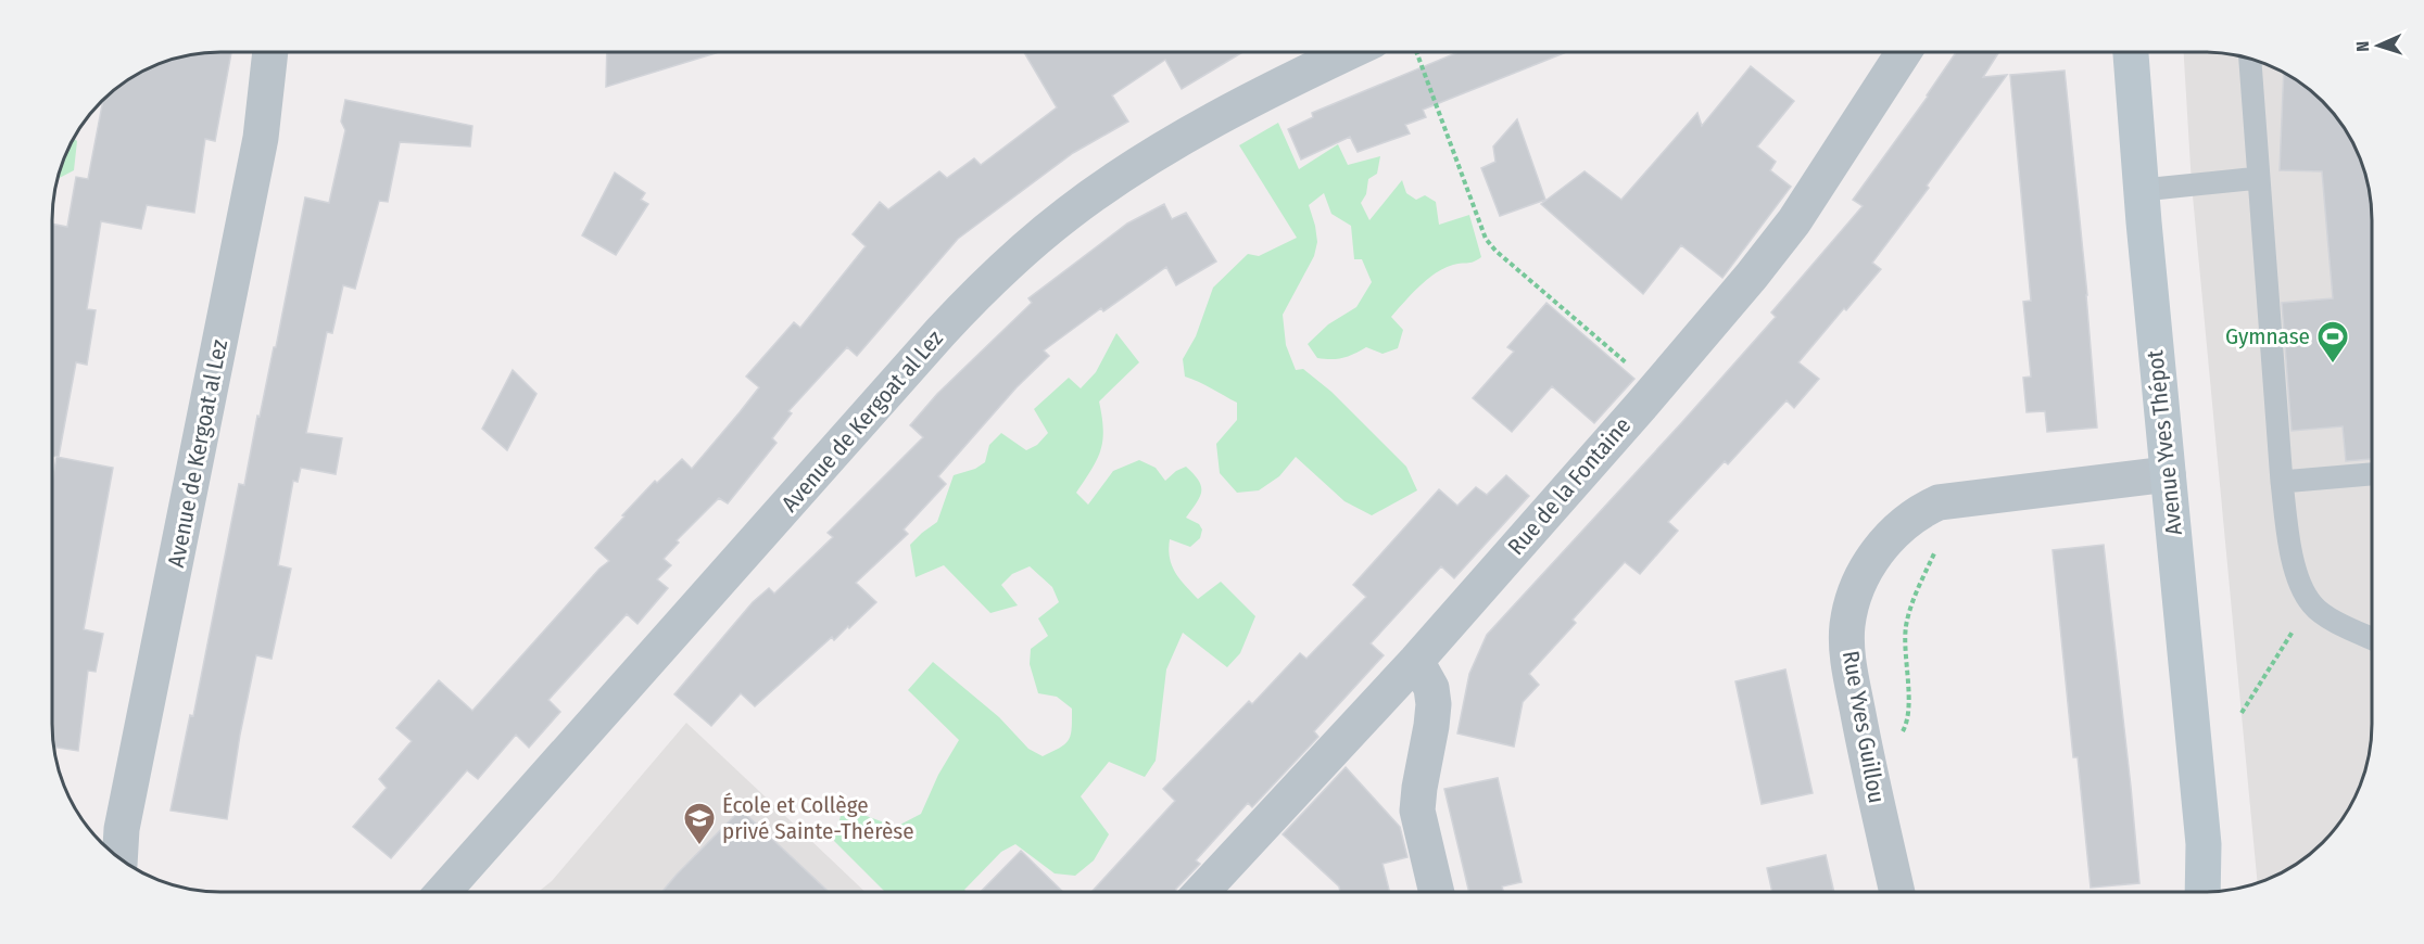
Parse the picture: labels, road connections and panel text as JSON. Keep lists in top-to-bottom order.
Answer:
{
  "streets": {
    "main road": ["Avenue Yves Thépot"],
    "street": ["Avenue de Kergoat al Lez", "Rue de la Fontaine", "Rue Yves Guillou"]
  },
  "crossings": [
    ["Avenue Yves Thépot", "Rue Yves Guillou"]
  ],
  "places": {
    "sports": ["Gymnase"],
    "school or university": ["École et Collège privé Sainte-Thérèse"]
  },
  "north": "left"
}
